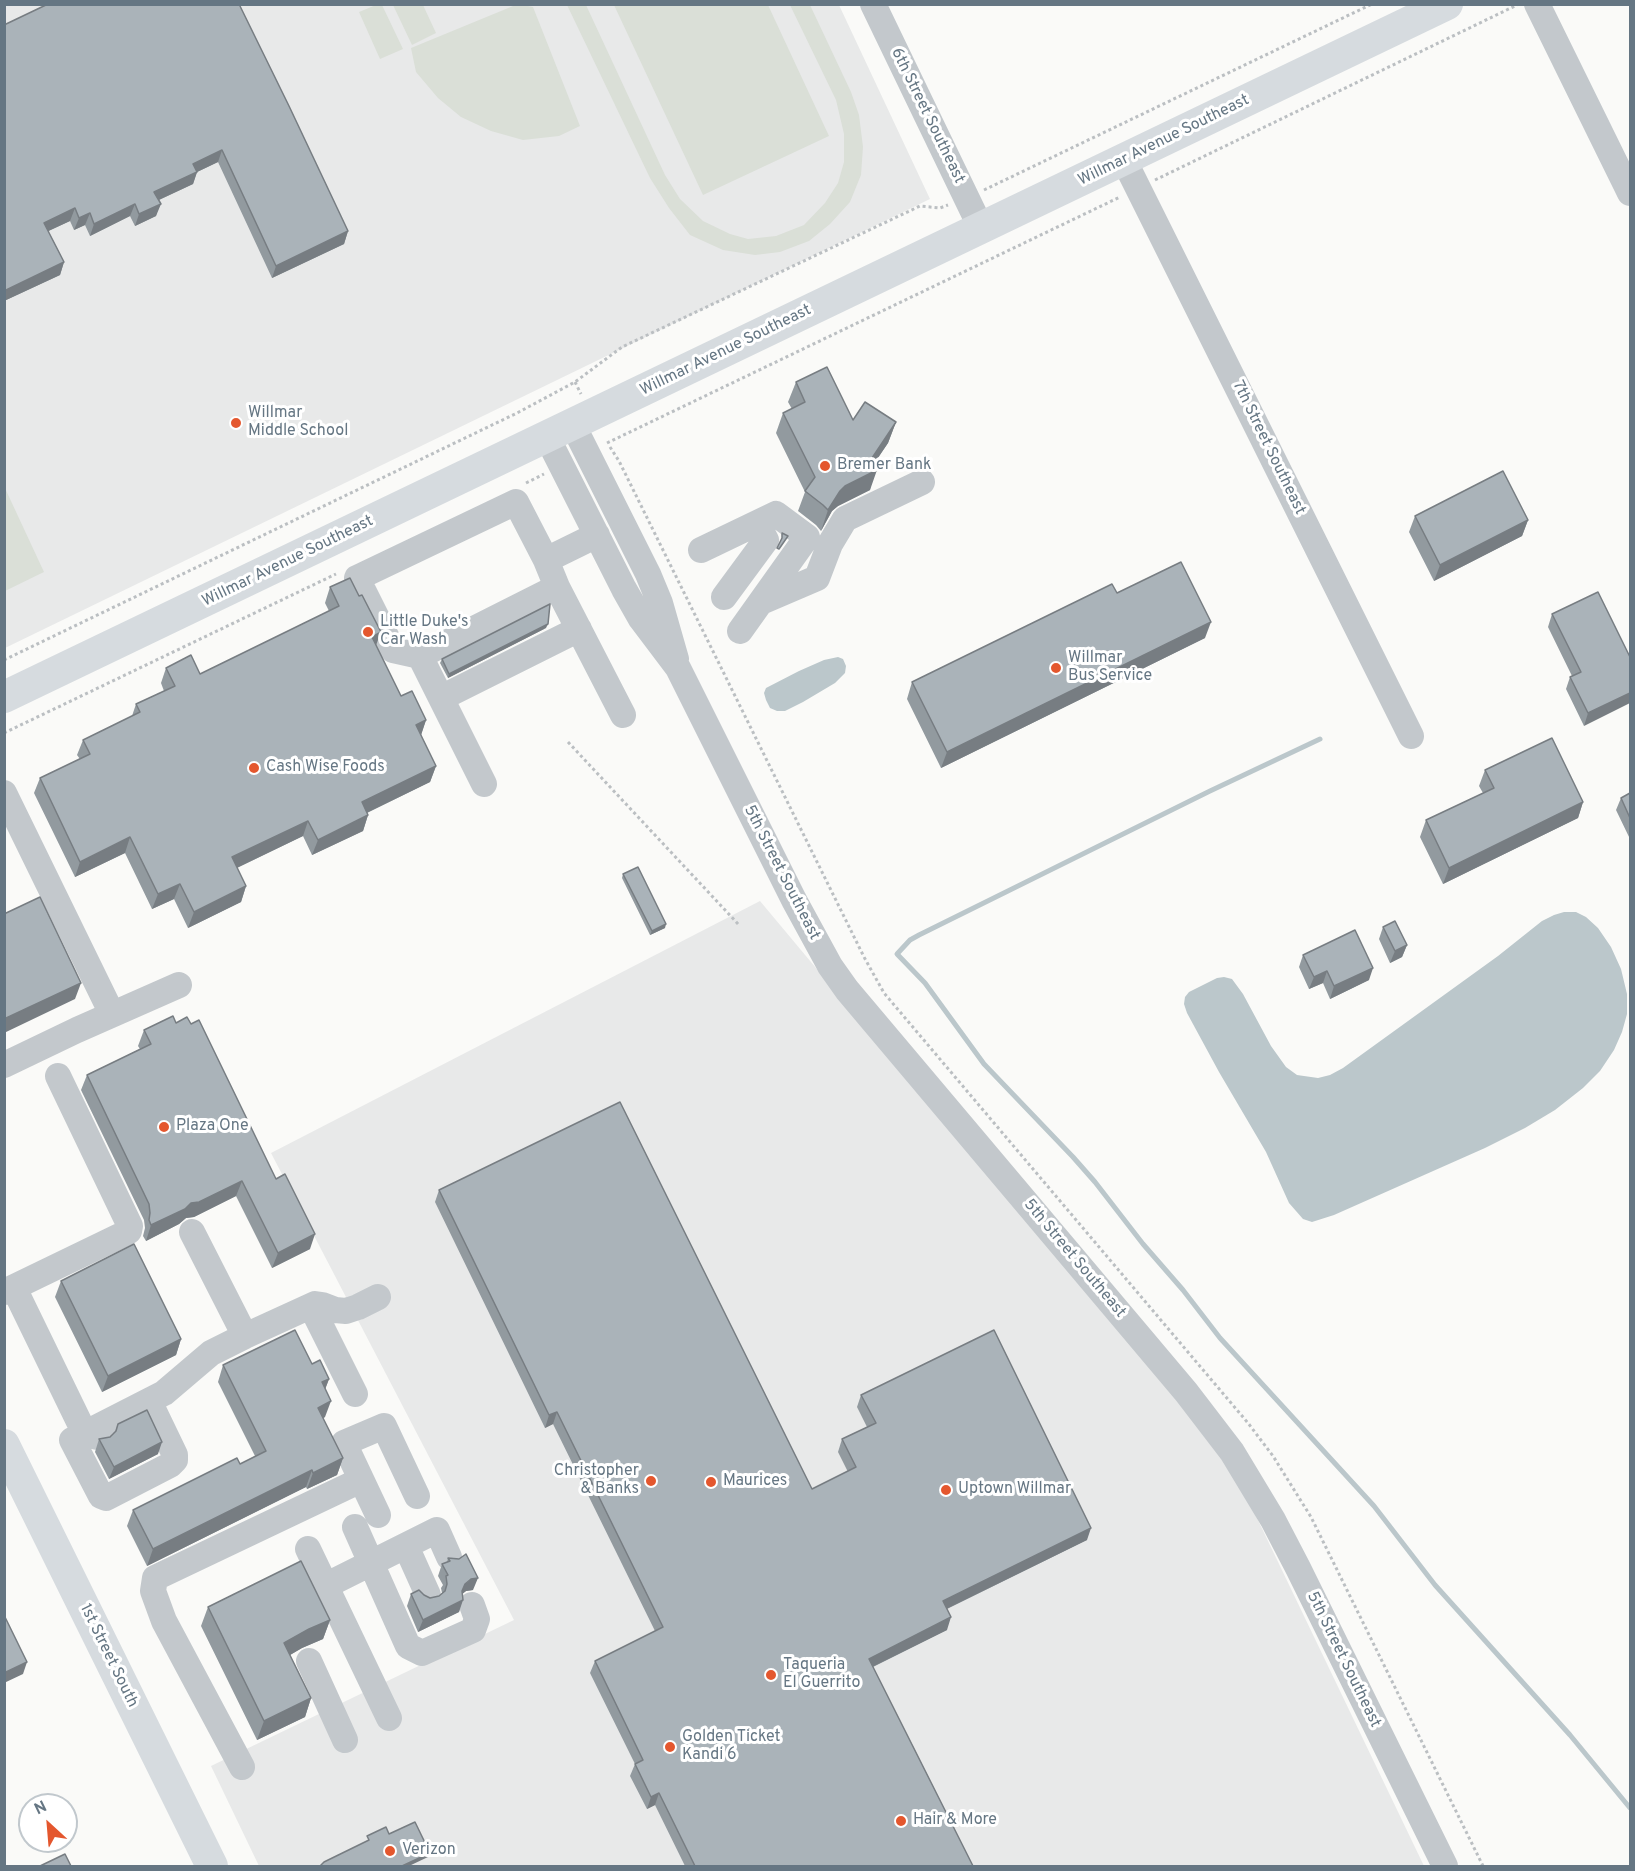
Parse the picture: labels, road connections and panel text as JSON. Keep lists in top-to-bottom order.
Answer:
{
  "streets": {
    "main road": ["Willmar Avenue Southeast", "1st Street South"],
    "street": ["6th Street Southeast", "7th Street Southeast", "5th Street Southeast"]
  },
  "crossings": [
    ["6th Street Southeast", "Willmar Avenue Southeast"],
    ["Willmar Avenue Southeast", "7th Street Southeast"],
    ["Willmar Avenue Southeast", "5th Street Southeast"]
  ],
  "places": [
    "Willmar Middle School",
    "Bremer Bank",
    "Little Duke's Car Wash",
    "Willmar Bus Service",
    "Cash Wise Foods",
    "Plaza One",
    "Christopher & Banks",
    "Maurices",
    "Uptown Willmar",
    "Taqueria El Guerrito",
    "Golden Ticket Kandi 6",
    "Hair & More",
    "Verizon"
  ],
  "north": "top left"
}
